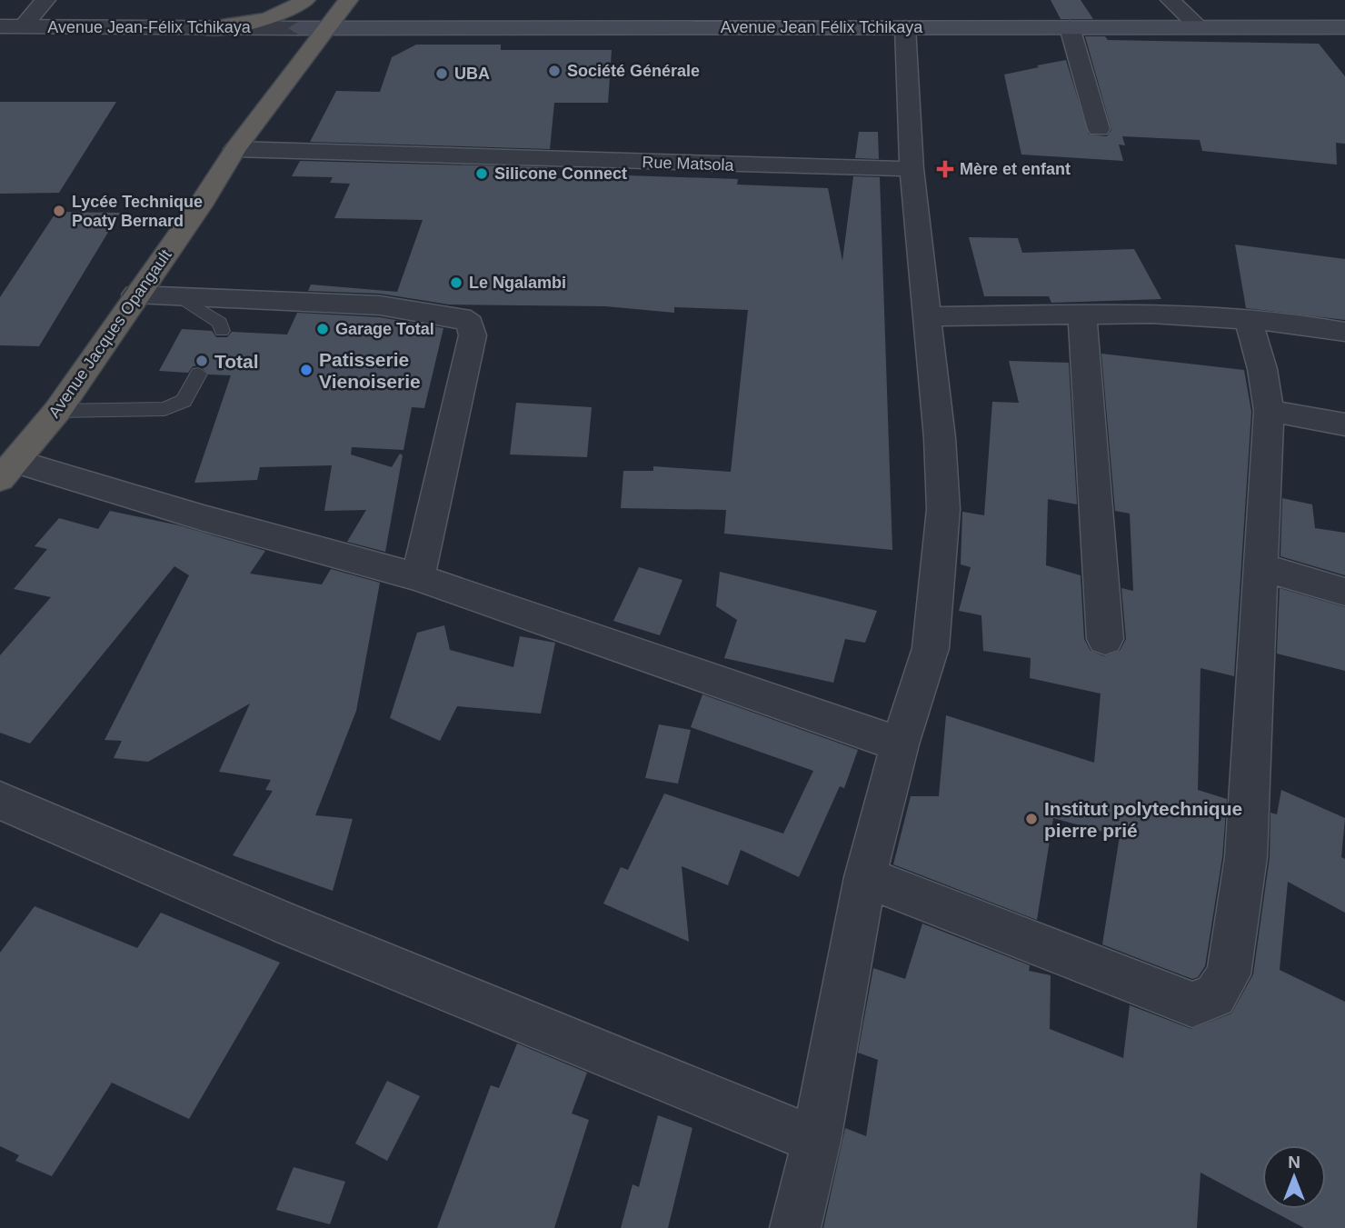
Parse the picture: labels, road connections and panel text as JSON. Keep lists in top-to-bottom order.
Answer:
{
  "streets": {
    "highway": ["Avenue Jacques Opangault"],
    "main road": ["Avenue Jean Félix Tchikaya"],
    "street": ["Avenue Jean-Félix Tchikaya", "Rue Matsola"]
  },
  "crossings": [
    ["Avenue Jean-Félix Tchikaya", "Avenue Jean Félix Tchikaya"],
    ["Avenue Jean Félix Tchikaya", "Avenue Jacques Opangault"],
    ["Rue Matsola", "Avenue Jacques Opangault"]
  ],
  "places": {
    "other": [
      "Société Générale",
      "UBA",
      "Silicone Connect",
      "Lycée Technique Poaty Bernard",
      "Le Ngalambi",
      "Garage Total",
      "Total",
      "Patisserie Vienoiserie",
      "Institut polytechnique pierre prié"
    ],
    "health": ["Mère et enfant"]
  },
  "north": "top"
}
